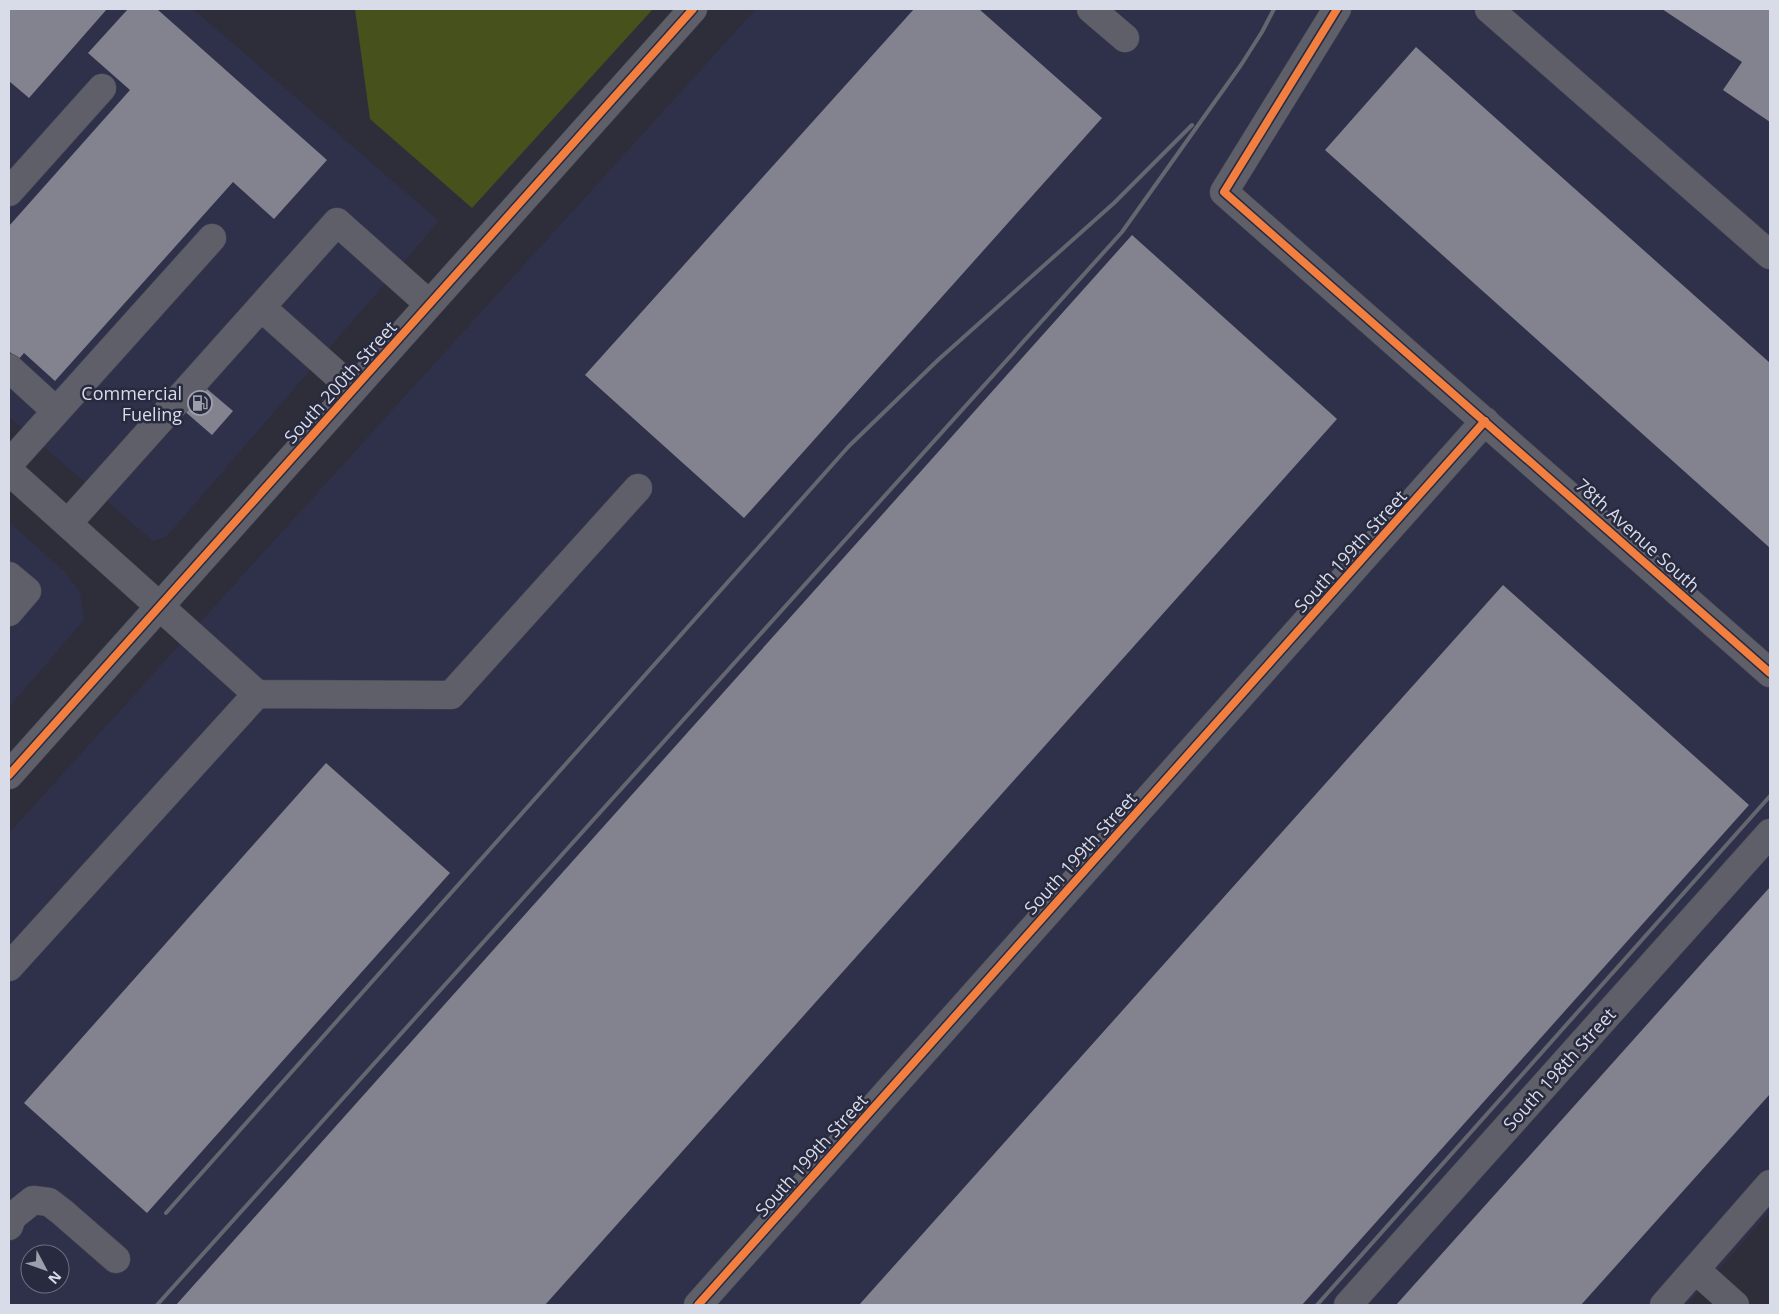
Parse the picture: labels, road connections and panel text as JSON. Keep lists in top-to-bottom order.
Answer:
{
  "streets": {
    "street": [
      "South 200th Street",
      "78th Avenue South",
      "South 199th Street",
      "South 198th Street"
    ]
  },
  "crossings": [
    ["78th Avenue South", "South 199th Street"]
  ],
  "places": {
    "fuel station": ["Commercial Fueling"]
  },
  "north": "bottom right"
}
